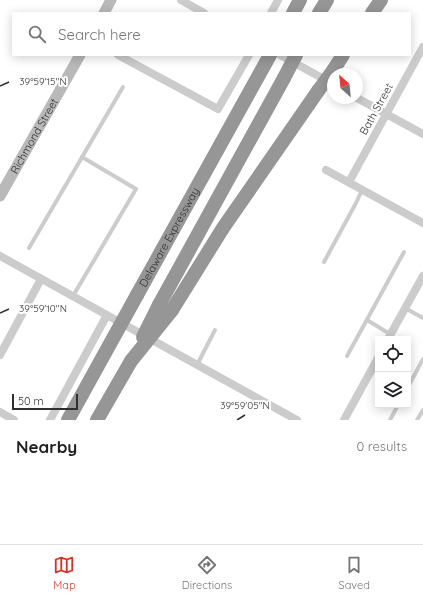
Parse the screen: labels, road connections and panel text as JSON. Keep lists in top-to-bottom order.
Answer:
{
  "streets": {
    "highway": ["Delaware Expressway"],
    "main road": ["Richmond Street"],
    "street": ["Bath Street"]
  },
  "scale_bar": "50 m",
  "north": "top left",
  "page": {
    "search": "Search here",
    "scale": "50 m",
    "heading": ["Nearby", "0 results"],
    "nav": ["Map", "Directions", "Saved"]
  },
  "coordinates": ["39°59'15\"N", "39°59'10\"N", "39°59'05\"N"]
}
